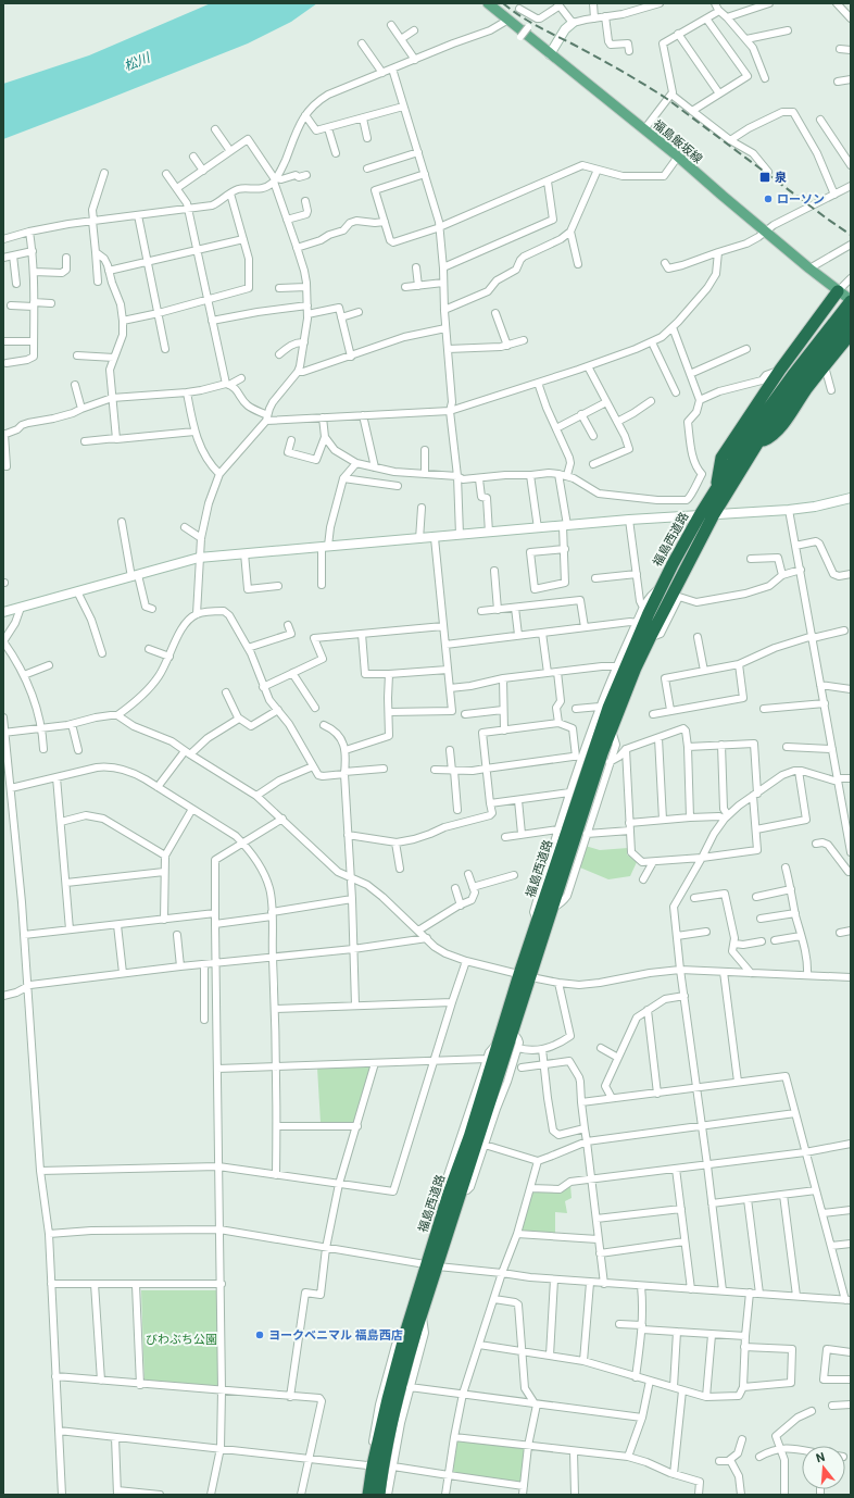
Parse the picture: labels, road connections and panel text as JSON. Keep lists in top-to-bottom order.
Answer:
{
  "streets": {
    "highway": ["福島西道路"],
    "main road": ["福島飯坂線"]
  },
  "crossings": [
    ["福島飯坂線", "福島西道路"]
  ],
  "water": ["松川"],
  "parks": ["びわぶち公園"],
  "places": {
    "transit": ["泉"],
    "other": ["ローソン", "ヨークベニマル 福島西店"]
  },
  "north": "top"
}
